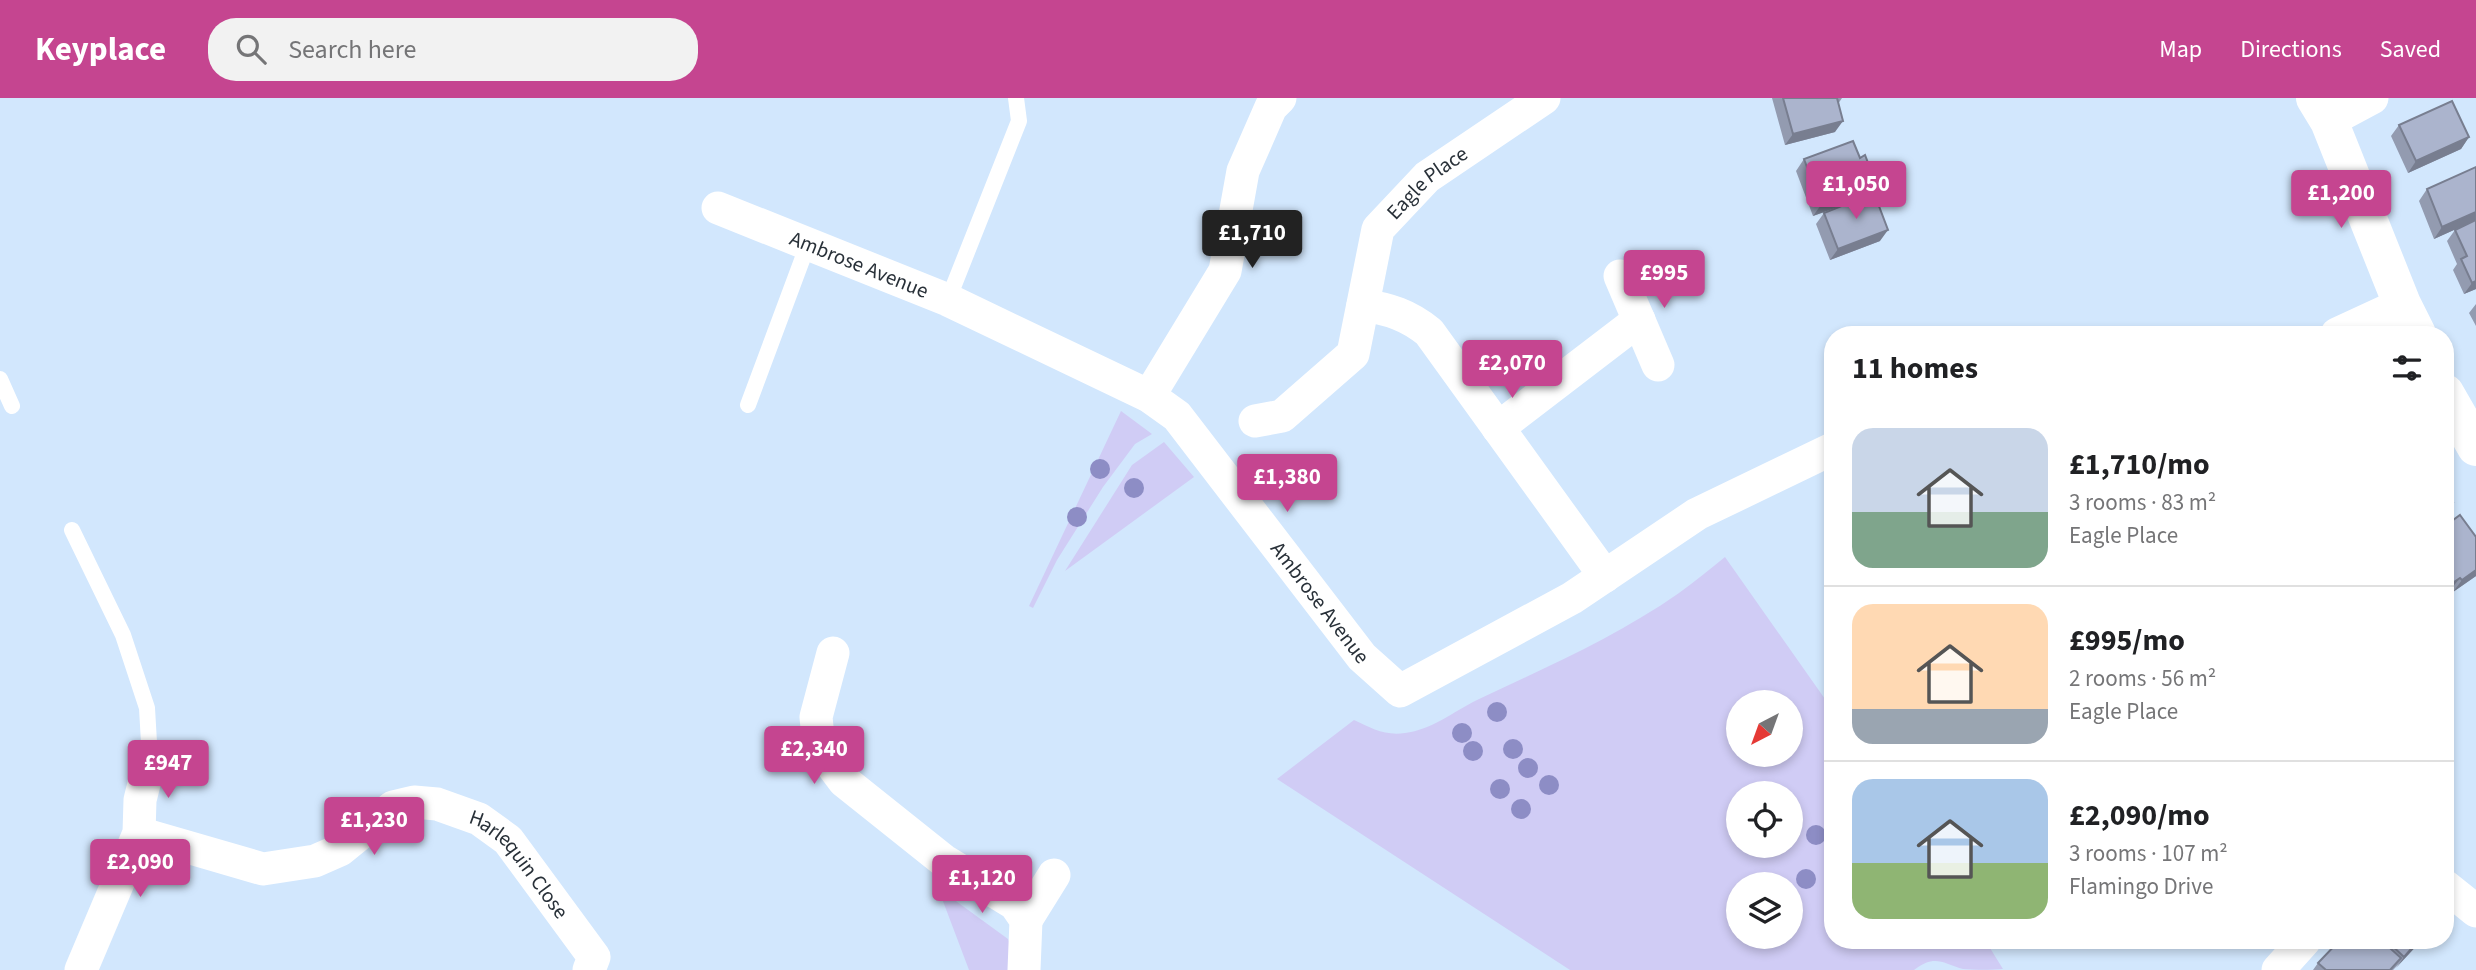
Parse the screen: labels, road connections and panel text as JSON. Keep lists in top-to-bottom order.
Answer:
{
  "streets": {
    "street": ["Eagle Place", "Ambrose Avenue", "Harlequin Close"]
  },
  "north": "bottom left",
  "page": {
    "header": "Keyplace",
    "search": "Search here",
    "nav": ["Map", "Directions", "Saved"],
    "price": [
      "£1,050",
      "£1,200",
      "£1,710",
      "£995",
      "£2,070",
      "£1,380",
      "£2,340",
      "£947",
      "£1,230",
      "£2,090",
      "£1,120"
    ],
    "heading": "11 homes",
    "list": [
      {
        "name": "£1,710/mo",
        "note": "3 rooms · 83 m² · Eagle Place"
      },
      {
        "name": "£995/mo",
        "note": "2 rooms · 56 m² · Eagle Place"
      },
      {
        "name": "£2,090/mo",
        "note": "3 rooms · 107 m² · Flamingo Drive"
      }
    ]
  }
}
